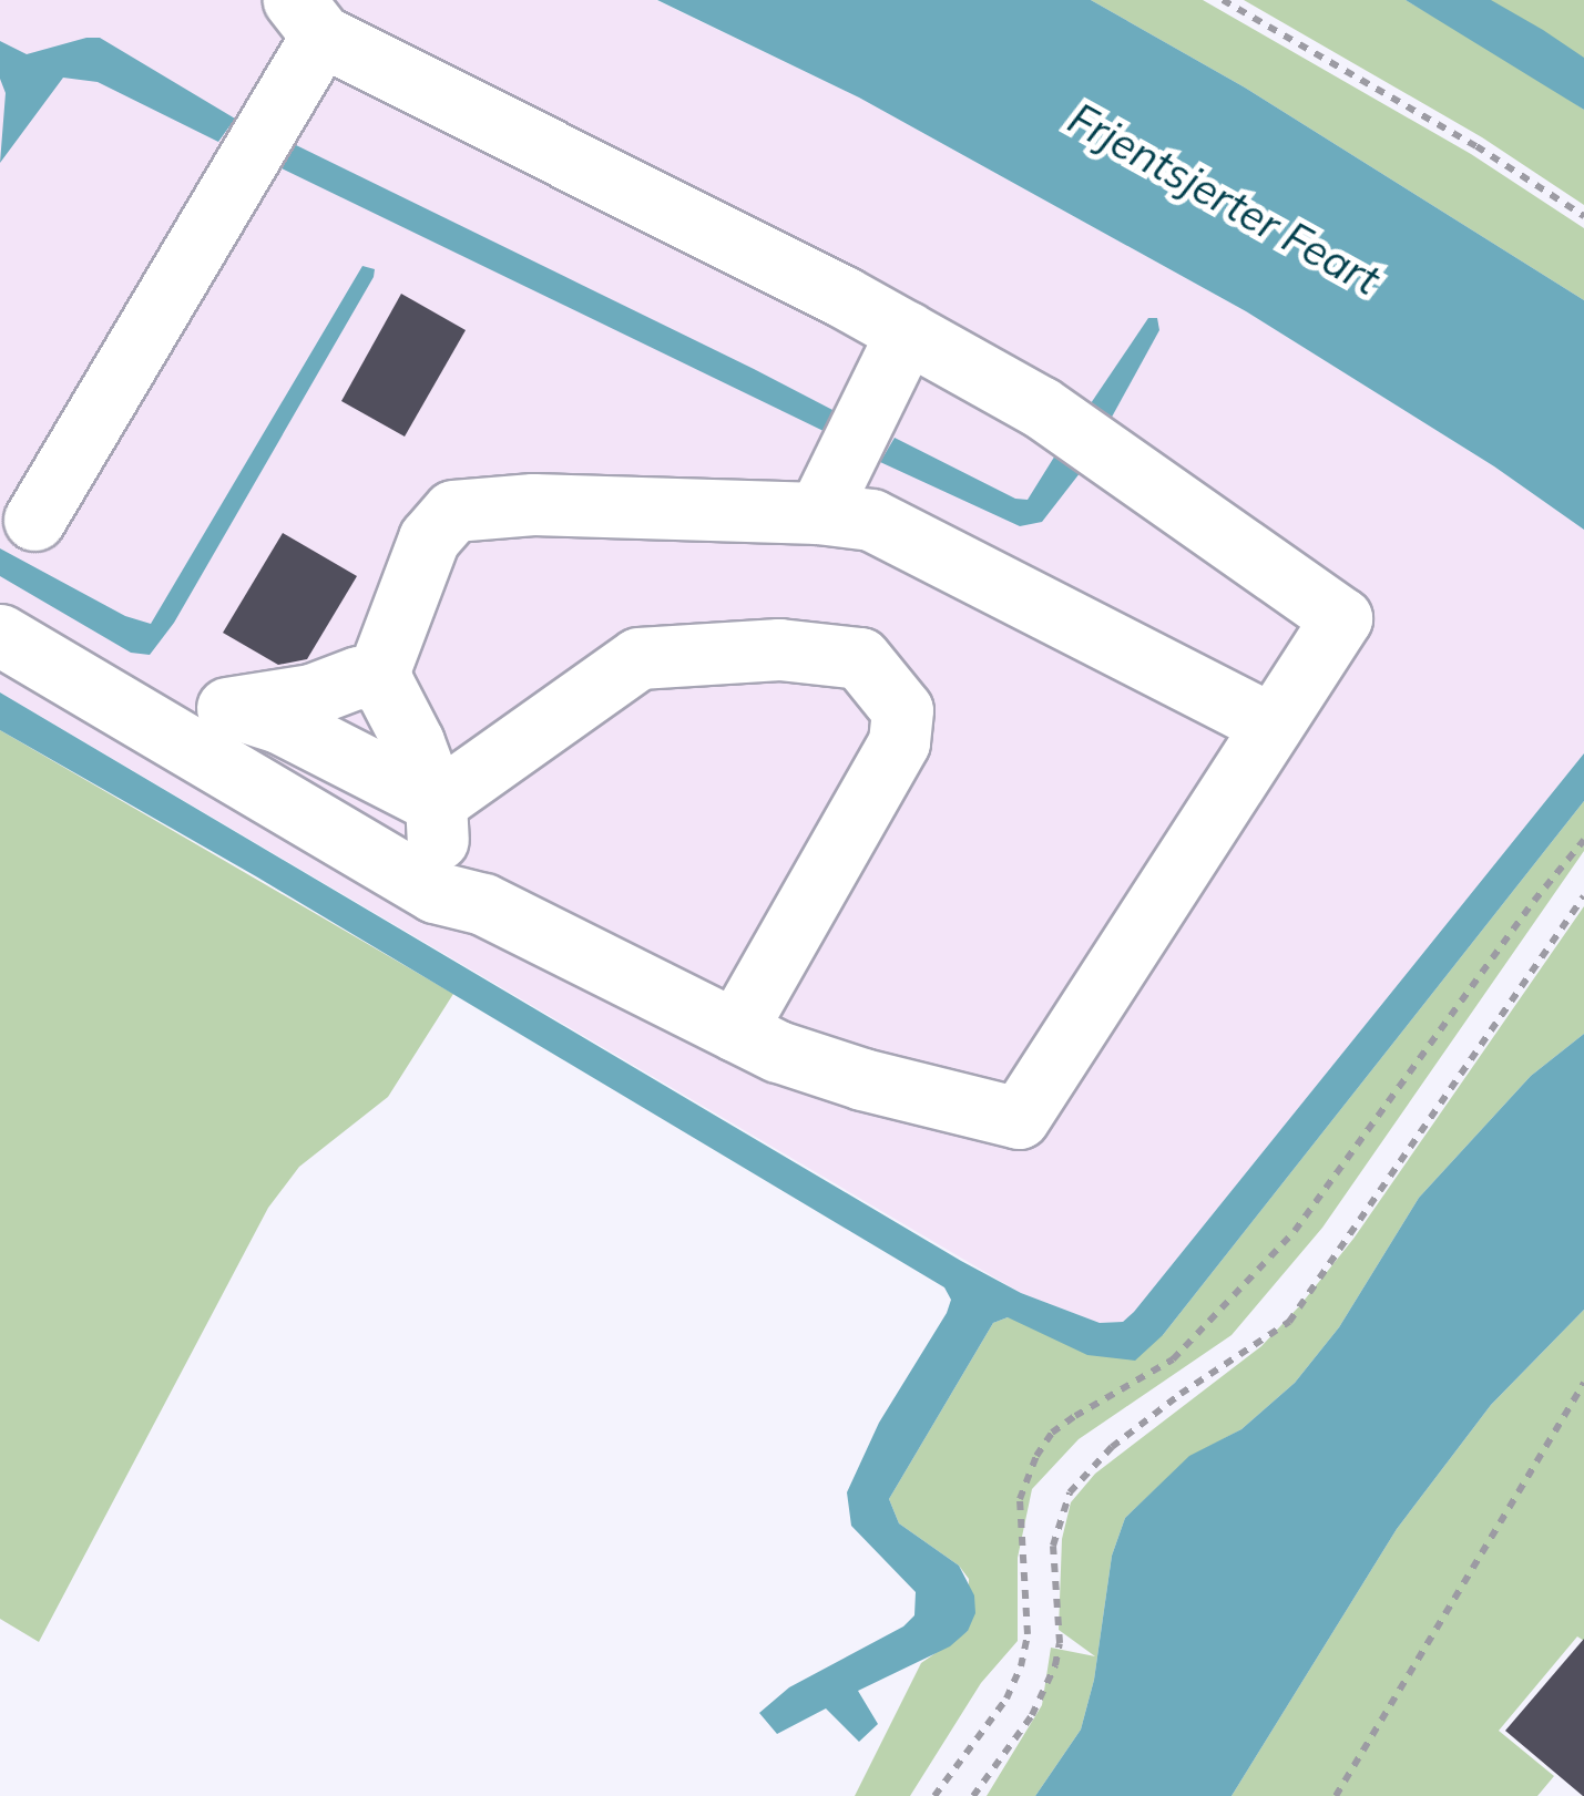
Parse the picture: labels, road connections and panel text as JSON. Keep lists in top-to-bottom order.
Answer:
{
  "water": ["Frjentsjerter Feart"]
}
